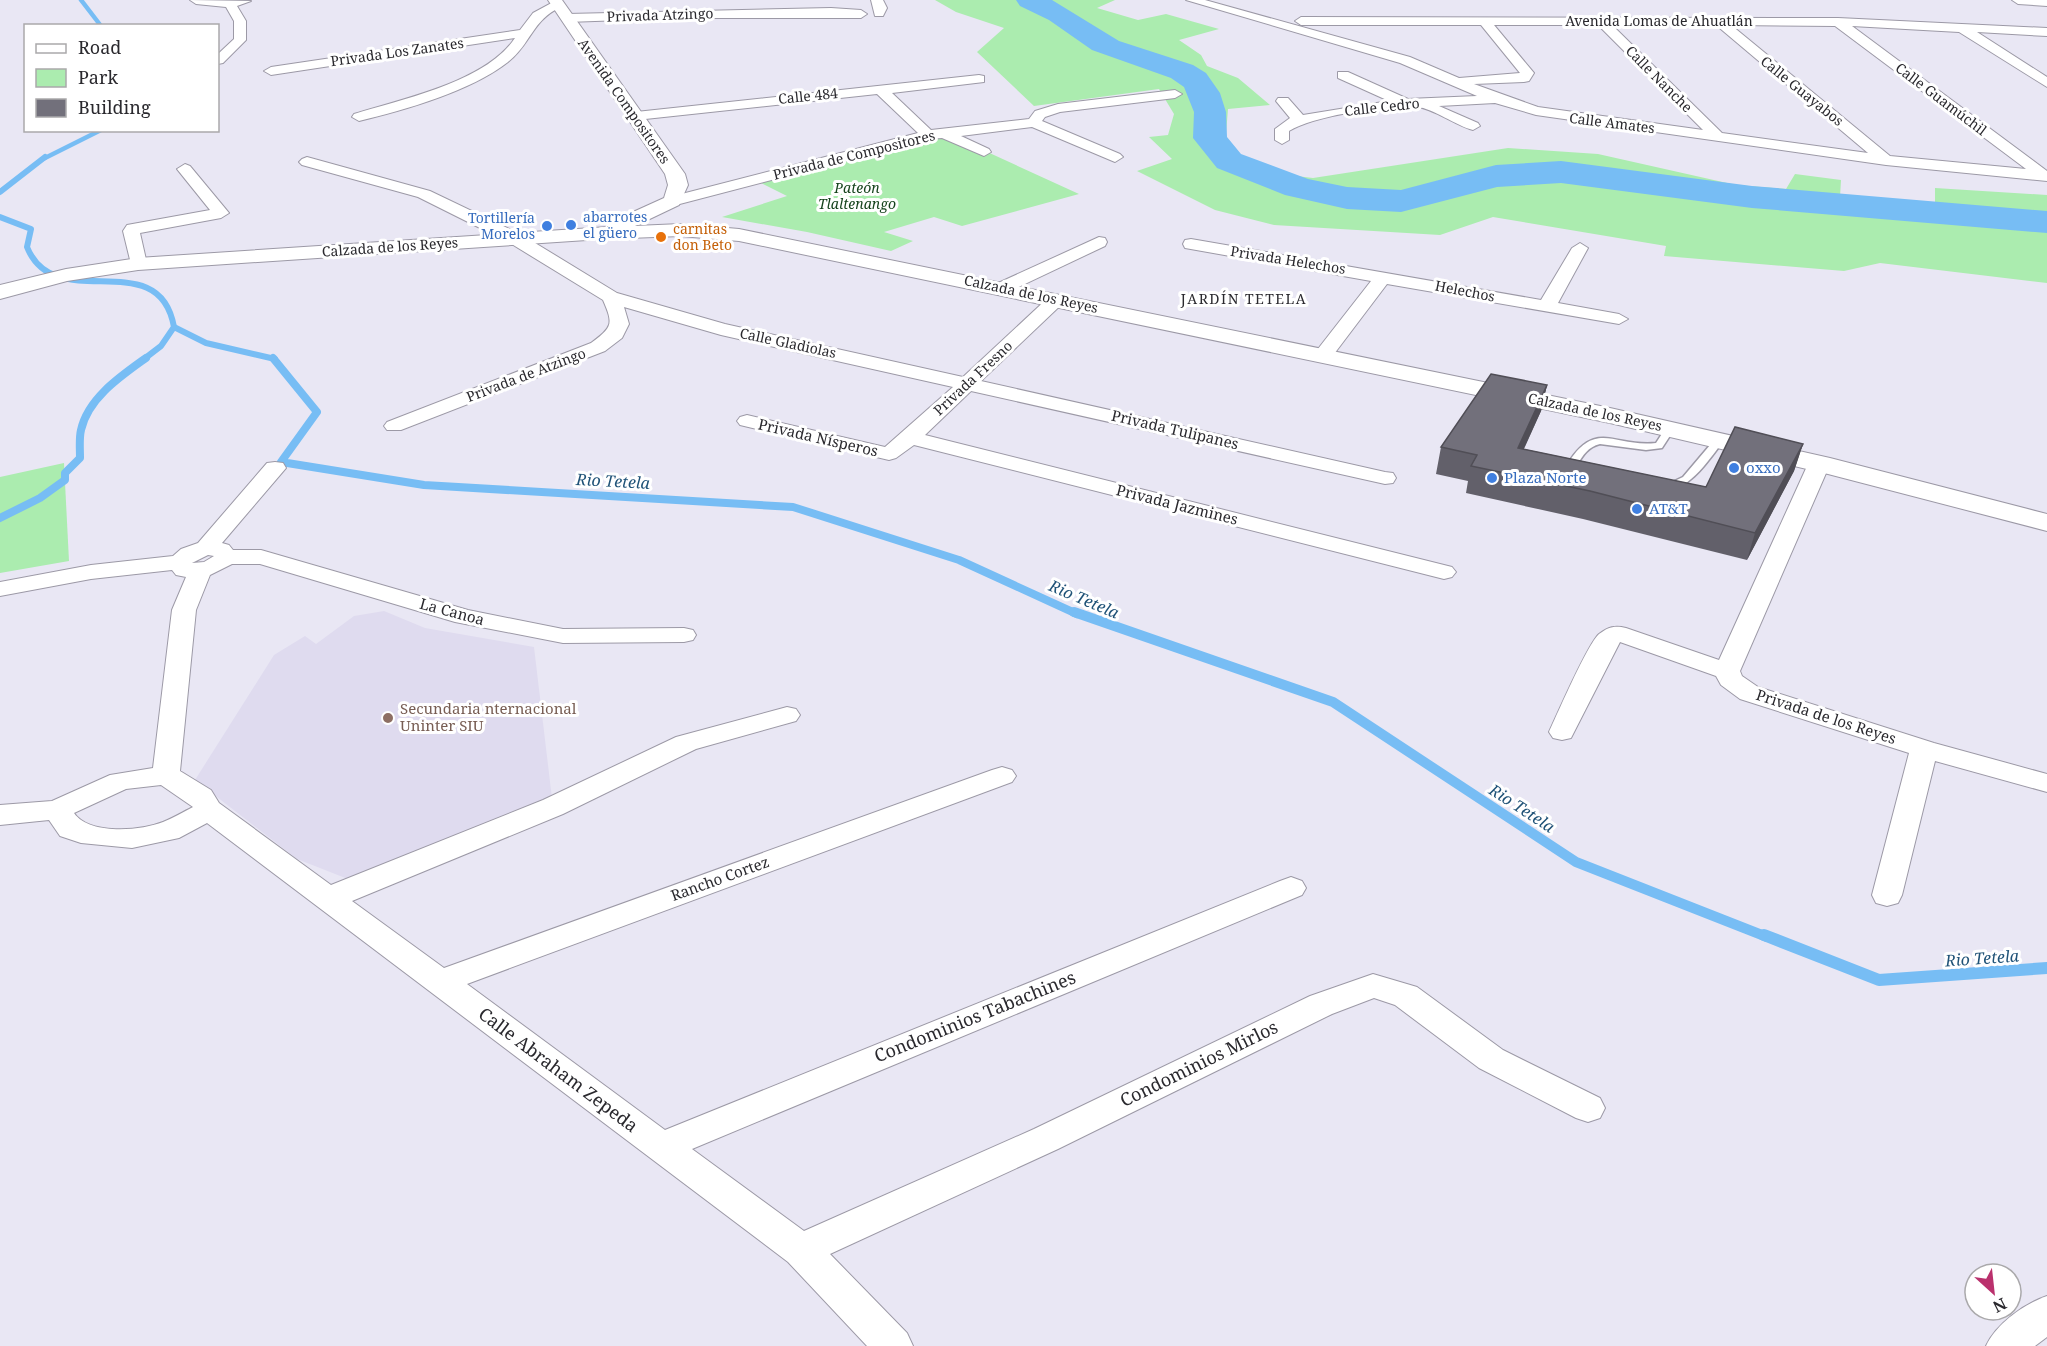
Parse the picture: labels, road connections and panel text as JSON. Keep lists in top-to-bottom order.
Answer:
{
  "streets": {
    "street": [
      "Privada Atzingo",
      "Avenida Lomas de Ahuatlán",
      "Privada Los Zanates",
      "Calle Nanche",
      "Calle Guayabos",
      "Calle 484",
      "Calle Guamúchil",
      "Avenida Compositores",
      "Calle Cedro",
      "Calle Amates",
      "Privada de Compositores",
      "Calzada de los Reyes",
      "Privada Helechos",
      "Helechos",
      "Calle Gladiolas",
      "Privada de Atzingo",
      "Privada Fresno",
      "Privada Tulipanes",
      "Privada Nísperos",
      "Privada Jazmines",
      "La Canoa",
      "Privada de los Reyes",
      "Rancho Cortez",
      "Condominios Tabachines",
      "Condominios Mirlos",
      "Calle Abraham Zepeda"
    ]
  },
  "crossings": [
    ["Privada Atzingo", "Avenida Compositores"],
    ["Avenida Lomas de Ahuatlán", "Calle Nanche"],
    ["Avenida Lomas de Ahuatlán", "Calle Guayabos"],
    ["Avenida Lomas de Ahuatlán", "Calle Guamúchil"],
    ["Avenida Lomas de Ahuatlán", "Calle Amates"],
    ["Calle Nanche", "Calle Amates"],
    ["Calle Guayabos", "Calle Amates"],
    ["Calle 484", "Avenida Compositores"],
    ["Calle Guamúchil", "Calle Amates"],
    ["Avenida Compositores", "Privada de Compositores"],
    ["Calle Cedro", "Calle Amates"],
    ["Calzada de los Reyes", "Privada Fresno"],
    ["Privada Helechos", "Helechos"],
    ["Calle Gladiolas", "Privada de Atzingo"],
    ["Calle Gladiolas", "Privada Fresno"],
    ["Calle Gladiolas", "Privada Tulipanes"],
    ["Privada Fresno", "Privada Tulipanes"],
    ["Privada Fresno", "Privada Nísperos"],
    ["Privada Fresno", "Privada Jazmines"],
    ["Rancho Cortez", "Calle Abraham Zepeda"],
    ["Condominios Tabachines", "Calle Abraham Zepeda"],
    ["Condominios Mirlos", "Calle Abraham Zepeda"]
  ],
  "districts": ["JARDÍN TETELA"],
  "water": ["Rio Tetela"],
  "parks": ["Pateón Tlaltenango"],
  "places": [
    "abarrotes el güero",
    "Tortillería Morelos",
    "carnitas don Beto",
    "oxxo",
    "Plaza Norte",
    "AT&T",
    "Secundaria nternacional Uninter SIU"
  ],
  "legend": ["Road", "Park", "Building"],
  "north": "bottom right"
}
